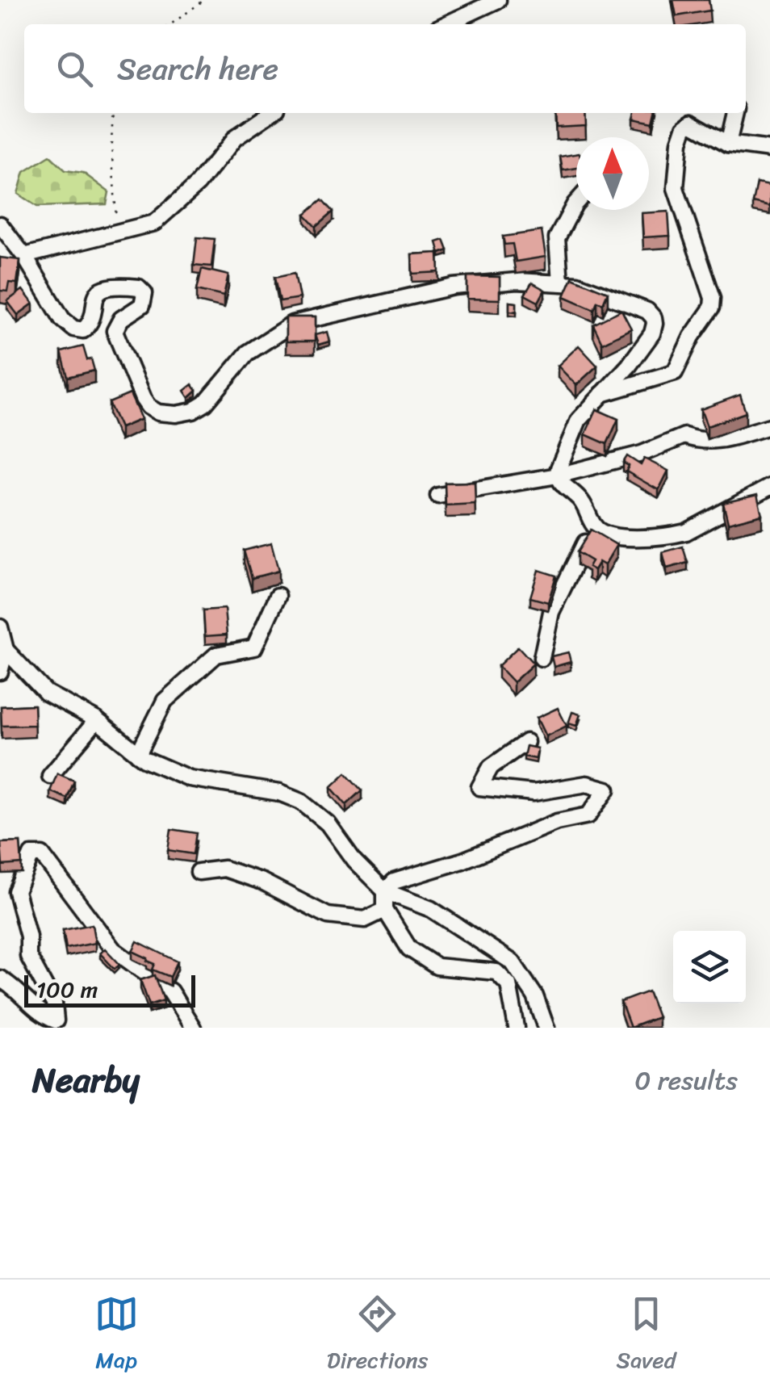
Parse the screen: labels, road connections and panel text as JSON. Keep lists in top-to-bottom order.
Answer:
{
  "scale_bar": "100 m",
  "north": "top",
  "page": {
    "search": "Search here",
    "scale": "100 m",
    "heading": ["Nearby", "0 results"],
    "nav": ["Map", "Directions", "Saved"]
  }
}
